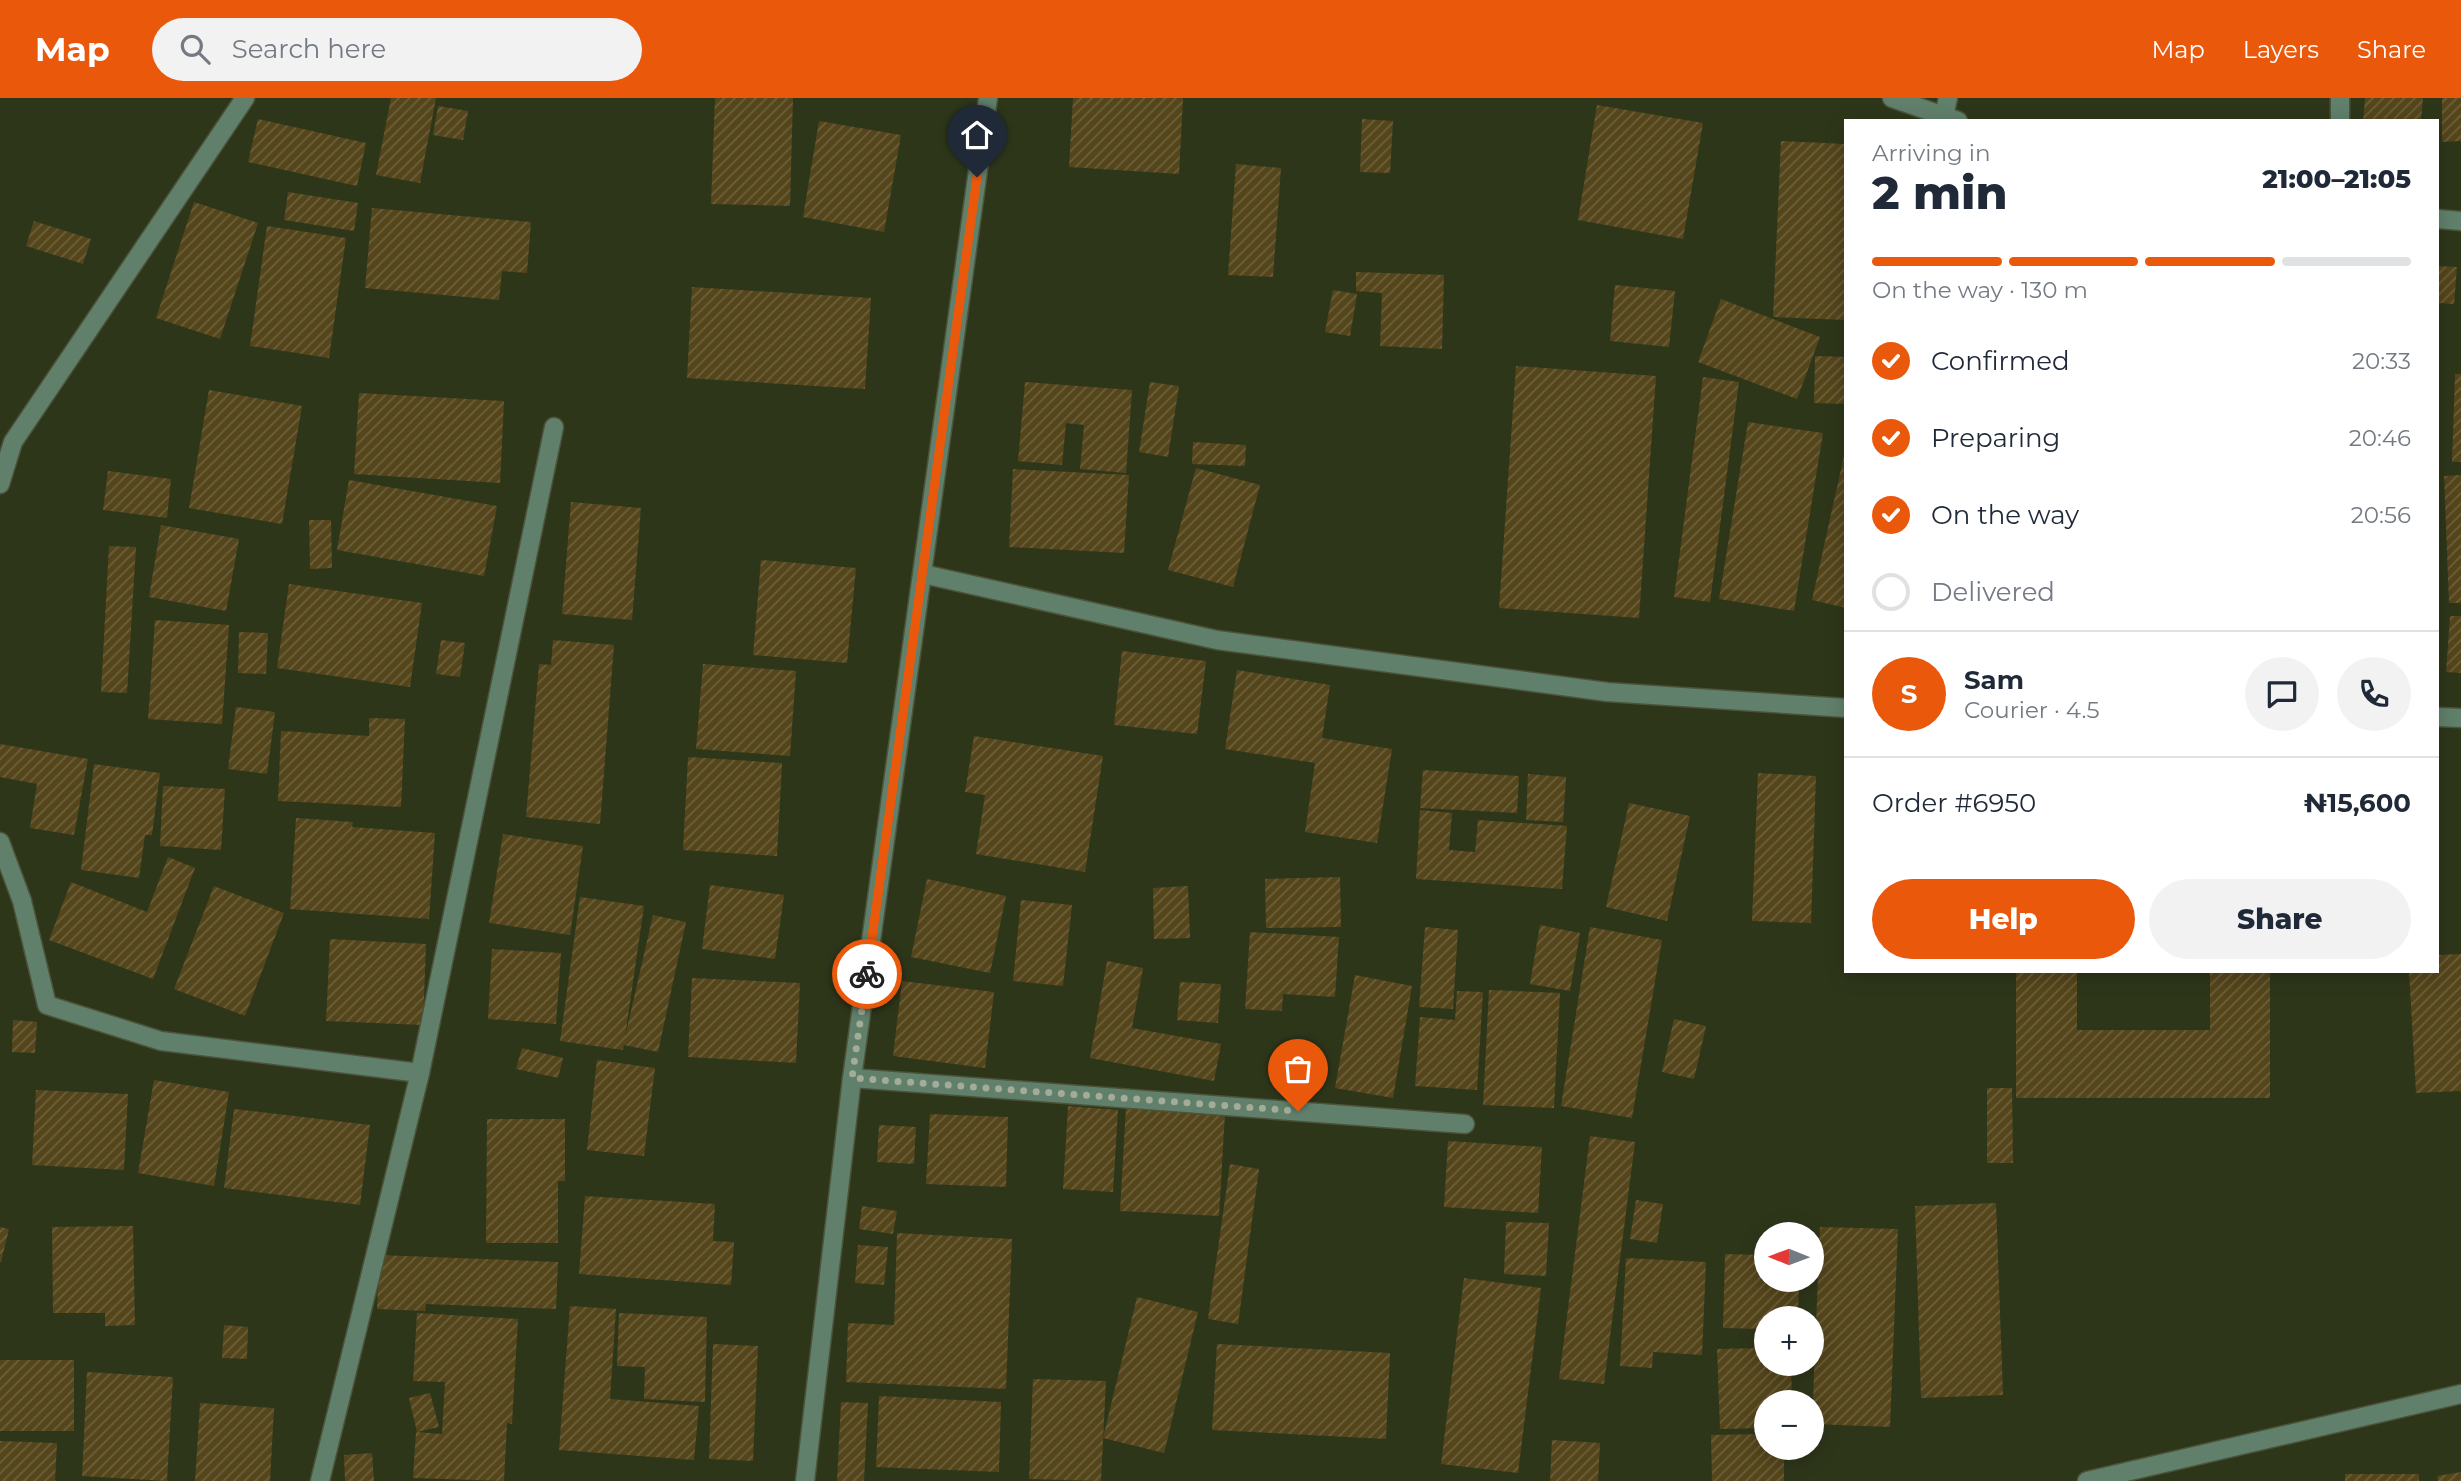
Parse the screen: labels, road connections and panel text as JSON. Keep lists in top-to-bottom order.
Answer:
{
  "north": "left",
  "page": {
    "header": "Map",
    "search": "Search here",
    "nav": ["Map", "Layers", "Share"],
    "heading": ["2 min", "Arriving in", "21:00–21:05"],
    "panel": [
      "Sam",
      "Courier · 4.5",
      "Order #6950",
      "₦15,600"
    ],
    "bar": "On the way · 130 m",
    "list": [
      ["Confirmed", "20:33"],
      ["Preparing", "20:46"],
      ["On the way", "20:56"],
      "Delivered"
    ],
    "round": "S",
    "buttons": ["Help", "Share"],
    "map_buttons": ["+", "−"]
  }
}
